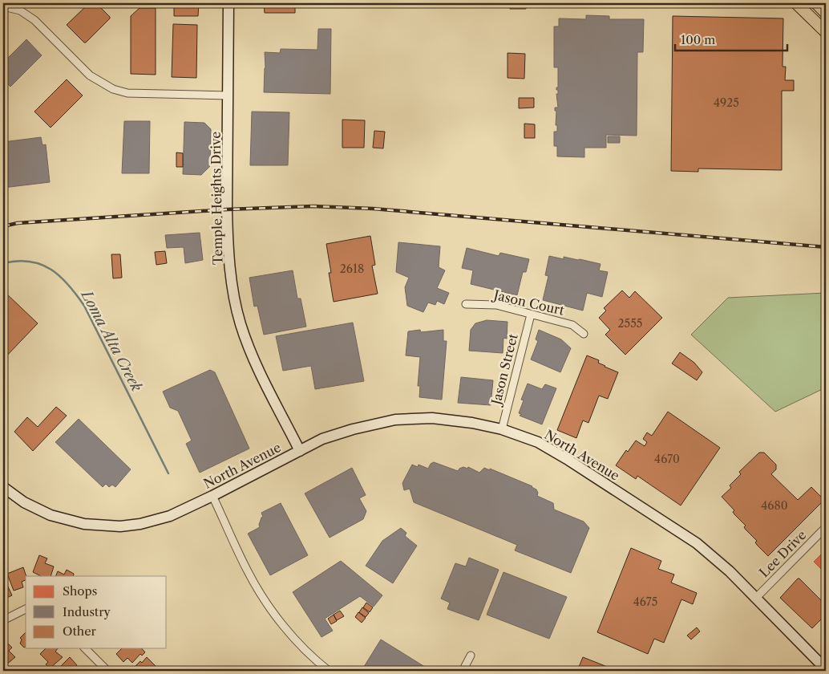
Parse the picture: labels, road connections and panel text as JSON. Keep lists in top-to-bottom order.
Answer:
{
  "streets": {
    "main road": ["Temple Heights Drive", "North Avenue"],
    "street": ["Jason Court", "Jason Street", "Lee Drive"]
  },
  "crossings": [
    ["Temple Heights Drive", "North Avenue"],
    ["Jason Court", "Jason Street"],
    ["Jason Street", "North Avenue"],
    ["North Avenue", "Lee Drive"]
  ],
  "water": ["Loma Alta Creek"],
  "house_numbers": [
    "4925",
    "2618",
    "2555",
    "4670",
    "4680",
    "4675"
  ],
  "legend": ["Shops", "Industry", "Other"],
  "scale_bar": "100 m"
}
